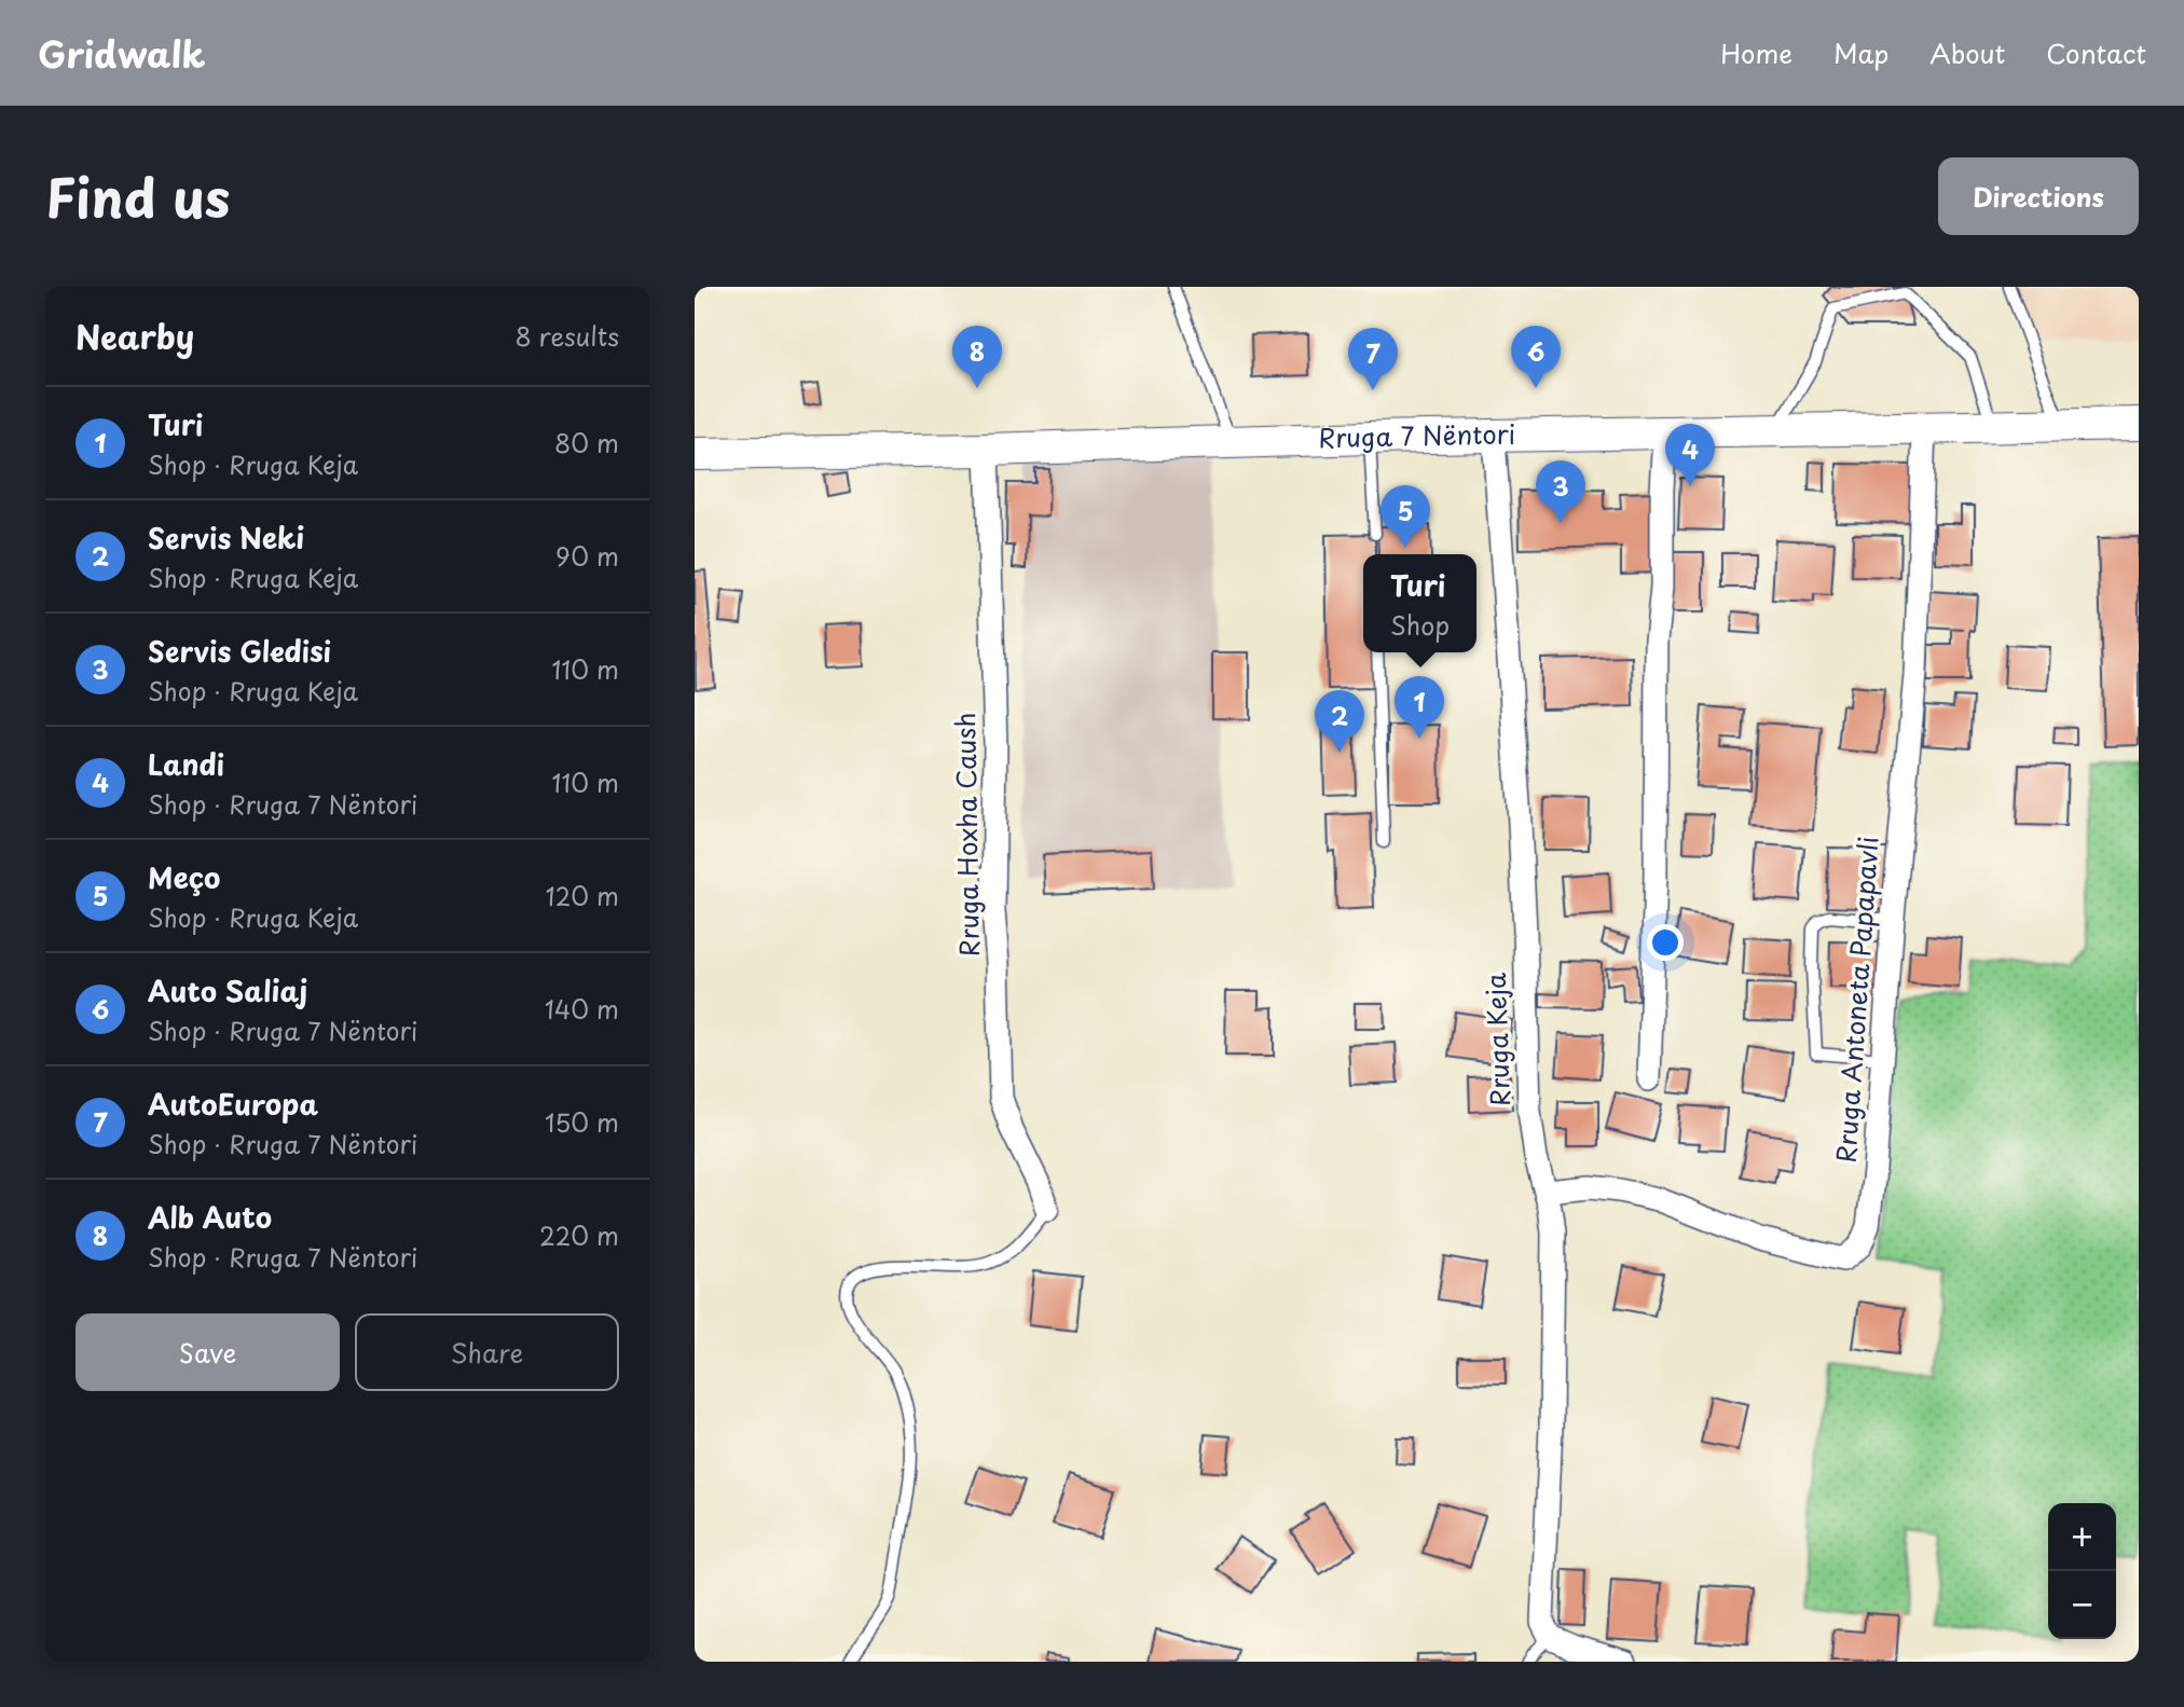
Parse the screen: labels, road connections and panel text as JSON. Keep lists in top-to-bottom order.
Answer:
{
  "streets": {
    "main road": ["Rruga 7 Nëntori"],
    "street": ["Rruga Hoxha Caush", "Rruga Antoneta Papapavli", "Rruga Keja"]
  },
  "crossings": [
    ["Rruga 7 Nëntori", "Rruga Hoxha Caush"],
    ["Rruga 7 Nëntori", "Rruga Antoneta Papapavli"],
    ["Rruga 7 Nëntori", "Rruga Keja"],
    ["Rruga Antoneta Papapavli", "Rruga Keja"]
  ],
  "page": {
    "header": "Gridwalk",
    "nav": [
      "Home",
      "Map",
      "About",
      "Contact"
    ],
    "title": "Find us",
    "buttons": [
      "Directions",
      ["Save", "Share"]
    ],
    "heading": ["Nearby", "8 results"],
    "pins": [
      "6",
      "8",
      "7",
      "4",
      "3",
      "5",
      "1",
      "2"
    ],
    "list": [
      {
        "mark": "1",
        "name": "Turi",
        "note": "Shop · Rruga Keja",
        "value": "80 m"
      },
      {
        "mark": "2",
        "name": "Servis Neki",
        "note": "Shop · Rruga Keja",
        "value": "90 m"
      },
      {
        "mark": "3",
        "name": "Servis Gledisi",
        "note": "Shop · Rruga Keja",
        "value": "110 m"
      },
      {
        "mark": "4",
        "name": "Landi",
        "note": "Shop · Rruga 7 Nëntori",
        "value": "110 m"
      },
      {
        "mark": "5",
        "name": "Meço",
        "note": "Shop · Rruga Keja",
        "value": "120 m"
      },
      {
        "mark": "6",
        "name": "Auto Saliaj",
        "note": "Shop · Rruga 7 Nëntori",
        "value": "140 m"
      },
      {
        "mark": "7",
        "name": "AutoEuropa",
        "note": "Shop · Rruga 7 Nëntori",
        "value": "150 m"
      },
      {
        "mark": "8",
        "name": "Alb Auto",
        "note": "Shop · Rruga 7 Nëntori",
        "value": "220 m"
      }
    ],
    "popup": ["Turi", "Shop"],
    "map_buttons": ["+", "−"]
  }
}
